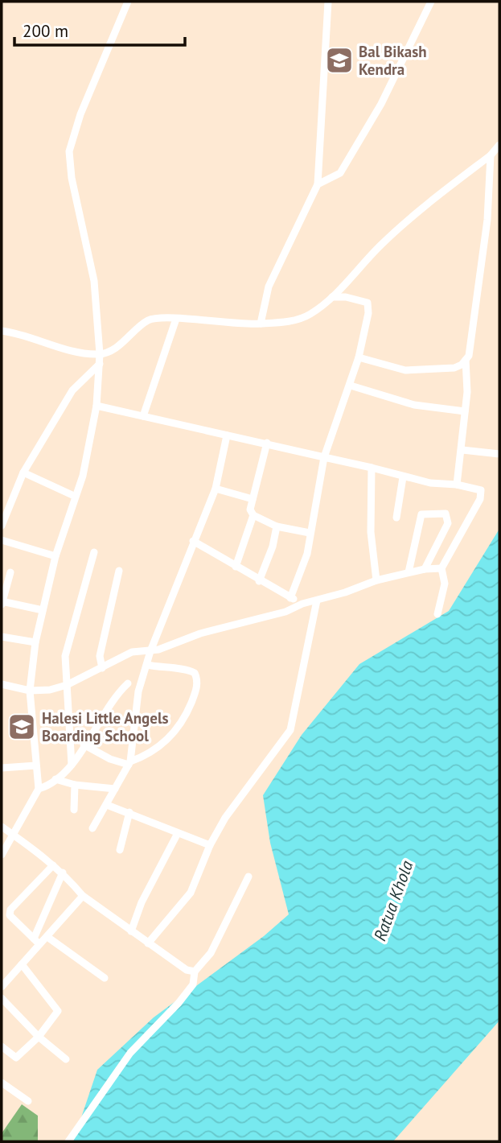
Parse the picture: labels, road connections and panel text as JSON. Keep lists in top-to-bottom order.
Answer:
{
  "water": ["Ratua Khola"],
  "places": {
    "school or university": ["Bal Bikash Kendra", "Halesi Little Angels Boarding School"]
  },
  "scale_bar": "200 m"
}
